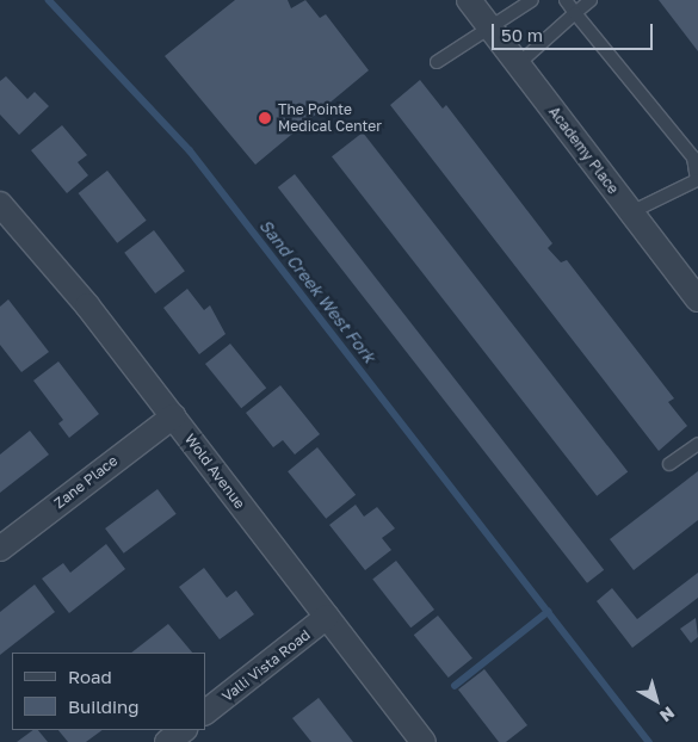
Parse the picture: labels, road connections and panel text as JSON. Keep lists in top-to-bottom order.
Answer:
{
  "streets": {
    "street": [
      "Academy Place",
      "Wold Avenue",
      "Zane Place",
      "Valli Vista Road"
    ]
  },
  "crossings": [
    ["Wold Avenue", "Zane Place"],
    ["Wold Avenue", "Valli Vista Road"]
  ],
  "water": ["Sand Creek West Fork"],
  "places": ["The Pointe Medical Center"],
  "legend": ["Road", "Building"],
  "scale_bar": "50 m",
  "north": "bottom right"
}
